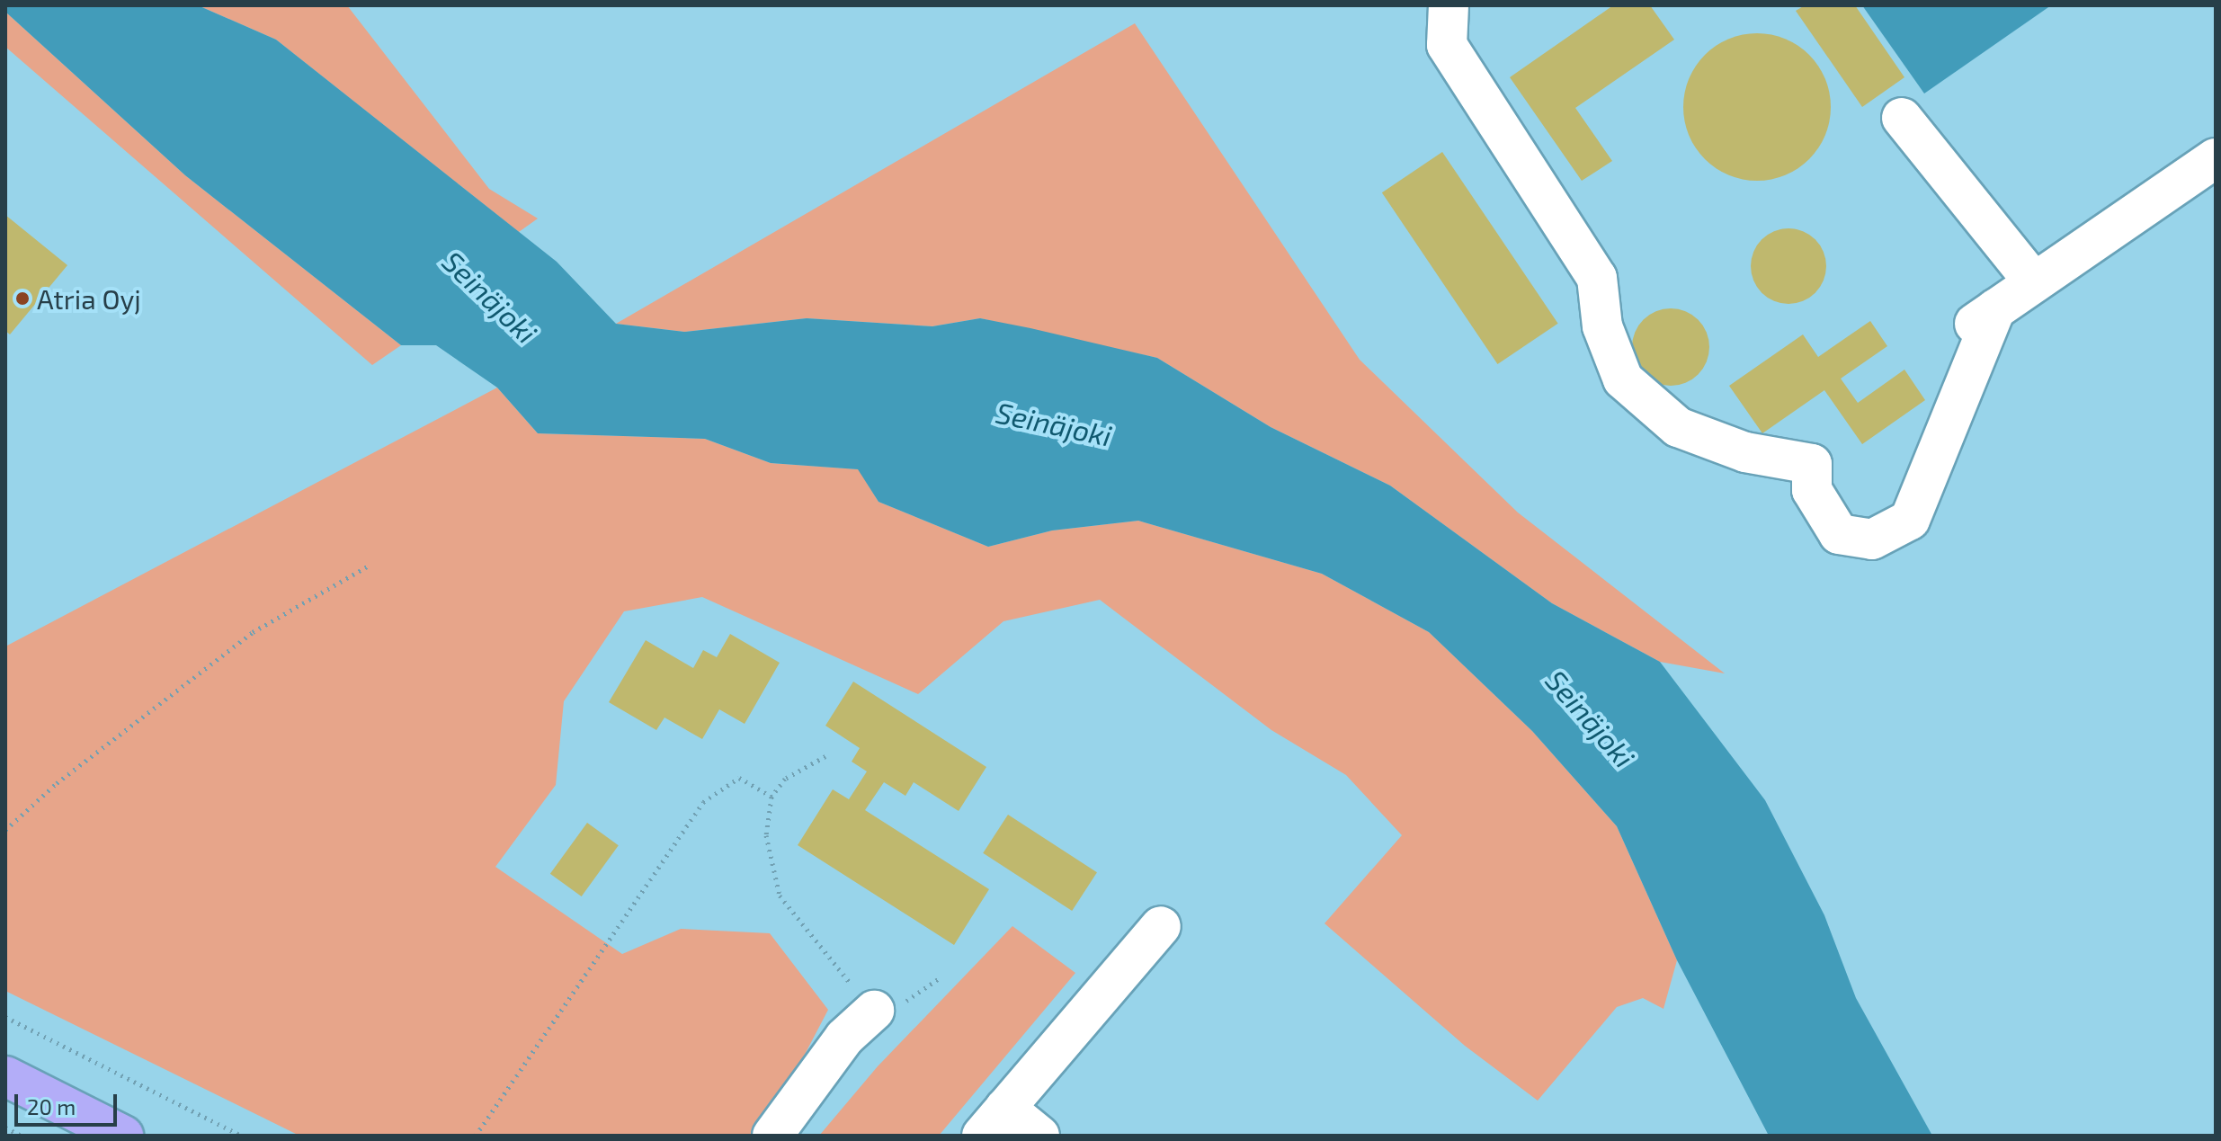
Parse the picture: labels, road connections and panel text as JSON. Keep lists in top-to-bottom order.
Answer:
{
  "water": ["Seinäjoki"],
  "places": ["Atria Oyj"],
  "scale_bar": "20 m"
}
